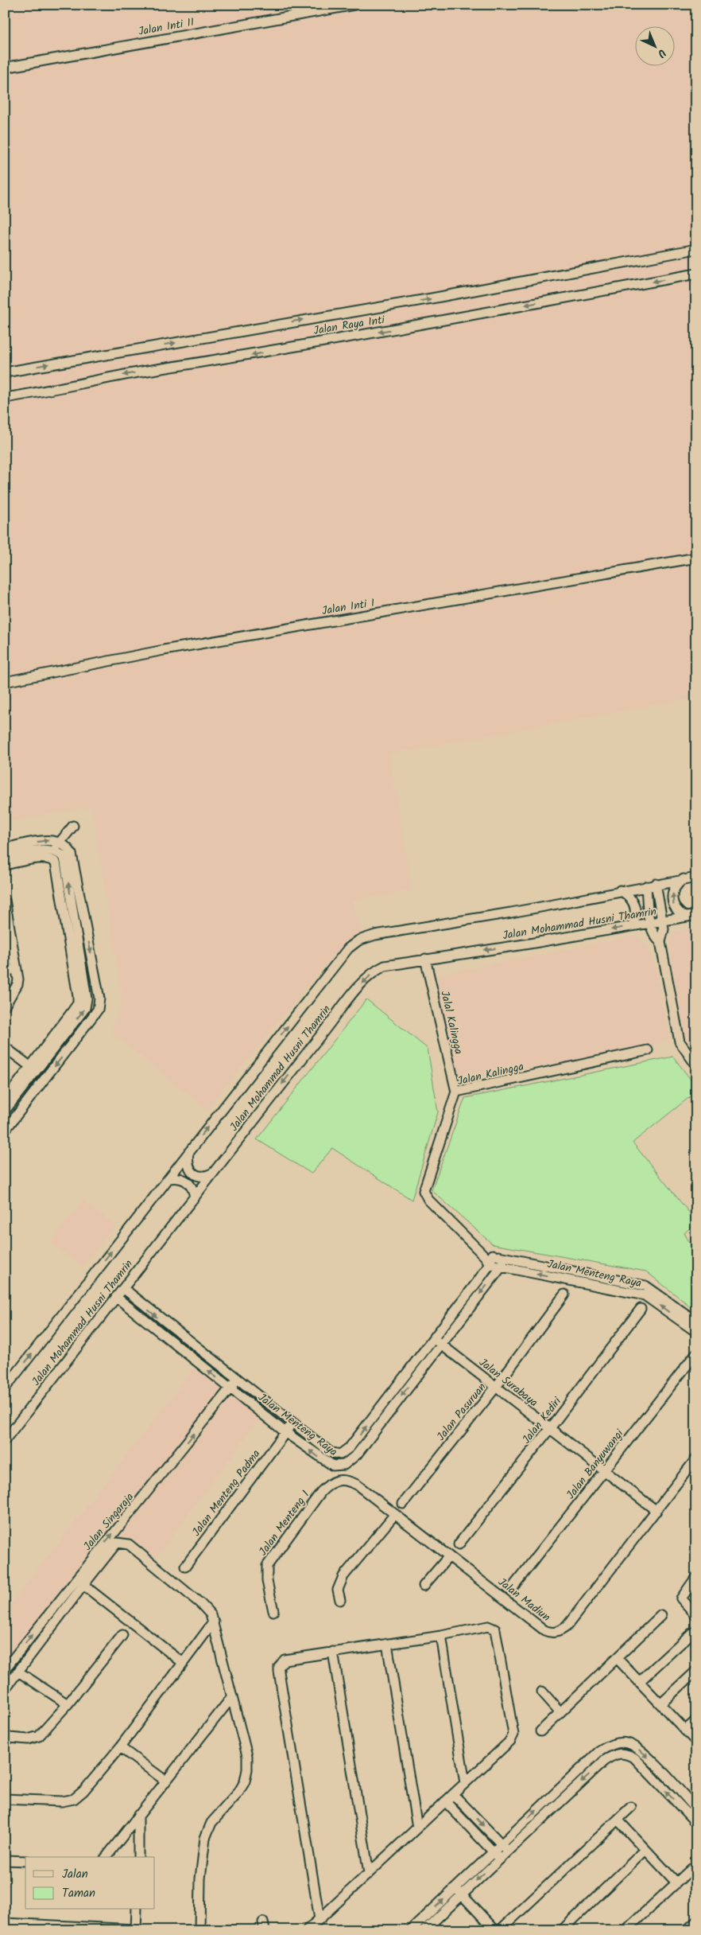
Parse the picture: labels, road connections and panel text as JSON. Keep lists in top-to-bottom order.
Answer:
{
  "streets": {
    "street": [
      "Jalan Inti II",
      "Jalan Raya Inti",
      "Jalan Inti I",
      "Jalan Mohammad Husni Thamrin",
      "Jalal Kalingga",
      "Jalan Kalingga",
      "Jalan Menteng Raya",
      "Jalan Surabaya",
      "Jalan Pasuruan",
      "Jalan Kediri",
      "Jalan Banyuwangi",
      "Jalan Menteng Padma",
      "Jalan Singaraja",
      "Jalan Menteng 1",
      "Jalan Madiun"
    ]
  },
  "crossings": [
    ["Jalan Mohammad Husni Thamrin", "Jalal Kalingga"],
    ["Jalan Mohammad Husni Thamrin", "Jalan Menteng Raya"],
    ["Jalal Kalingga", "Jalan Kalingga"],
    ["Jalan Kalingga", "Jalan Menteng Raya"],
    ["Jalan Menteng Raya", "Jalan Surabaya"],
    ["Jalan Menteng Raya", "Jalan Menteng Padma"],
    ["Jalan Menteng Raya", "Jalan Singaraja"],
    ["Jalan Surabaya", "Jalan Pasuruan"],
    ["Jalan Surabaya", "Jalan Kediri"],
    ["Jalan Surabaya", "Jalan Banyuwangi"],
    ["Jalan Surabaya", "Jalan Madiun"],
    ["Jalan Menteng 1", "Jalan Madiun"]
  ],
  "legend": ["Jalan", "Taman"],
  "north": "bottom right"
}
